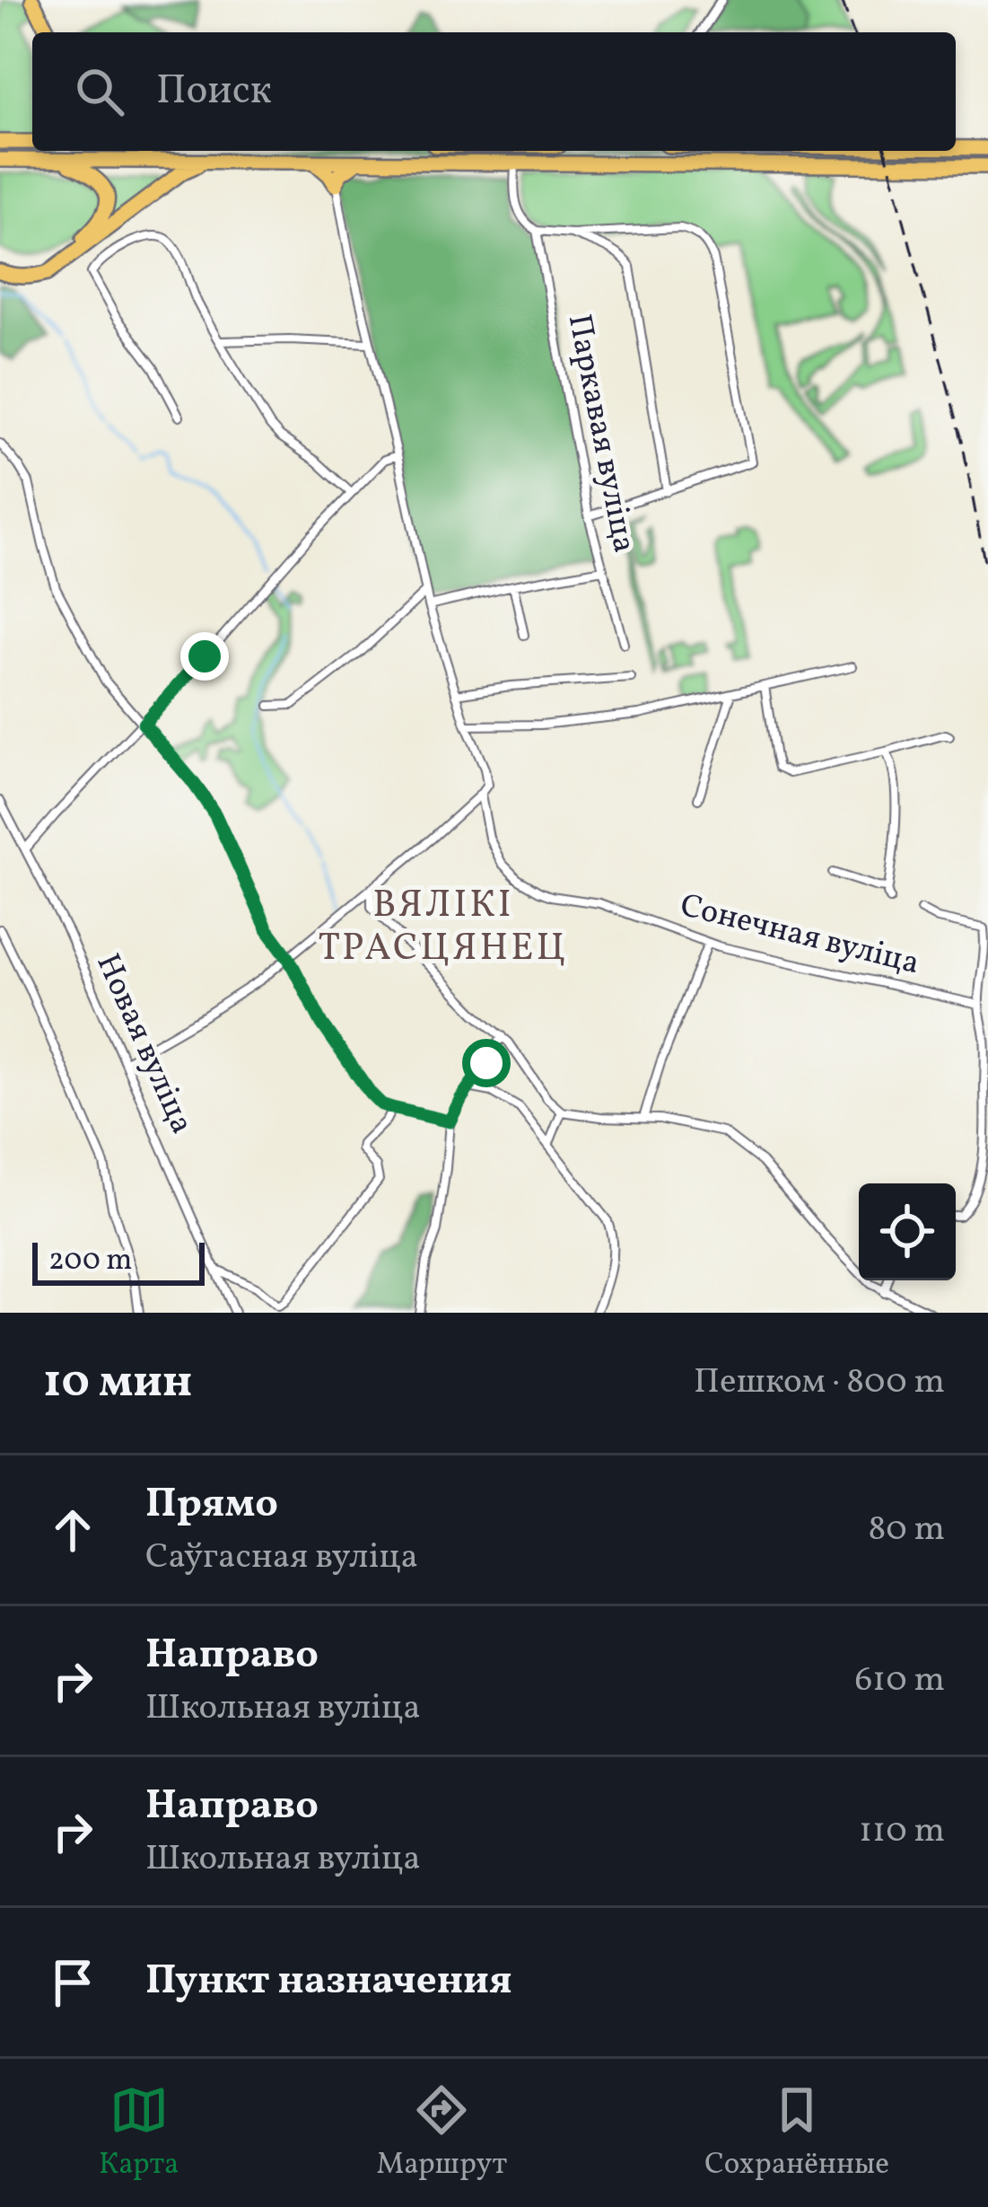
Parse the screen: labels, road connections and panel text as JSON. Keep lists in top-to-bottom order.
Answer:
{
  "streets": {
    "street": ["Паркавая вуліца", "Сонечная вуліца", "Новая вуліца"]
  },
  "districts": ["ВЯЛІКІ ТРАСЦЯНЕЦ"],
  "scale_bar": "200 m",
  "page": {
    "search": "Поиск",
    "scale": "200 m",
    "heading": ["10 мин", "Пешком · 800 m"],
    "list": [
      ["Прямо", "Саўгасная вуліца", "80 m"],
      ["Направо", "Школьная вуліца", "610 m"],
      ["Направо", "Школьная вуліца", "110 m"],
      "Пункт назначения"
    ],
    "nav": ["Карта", "Маршрут", "Сохранённые"]
  }
}
